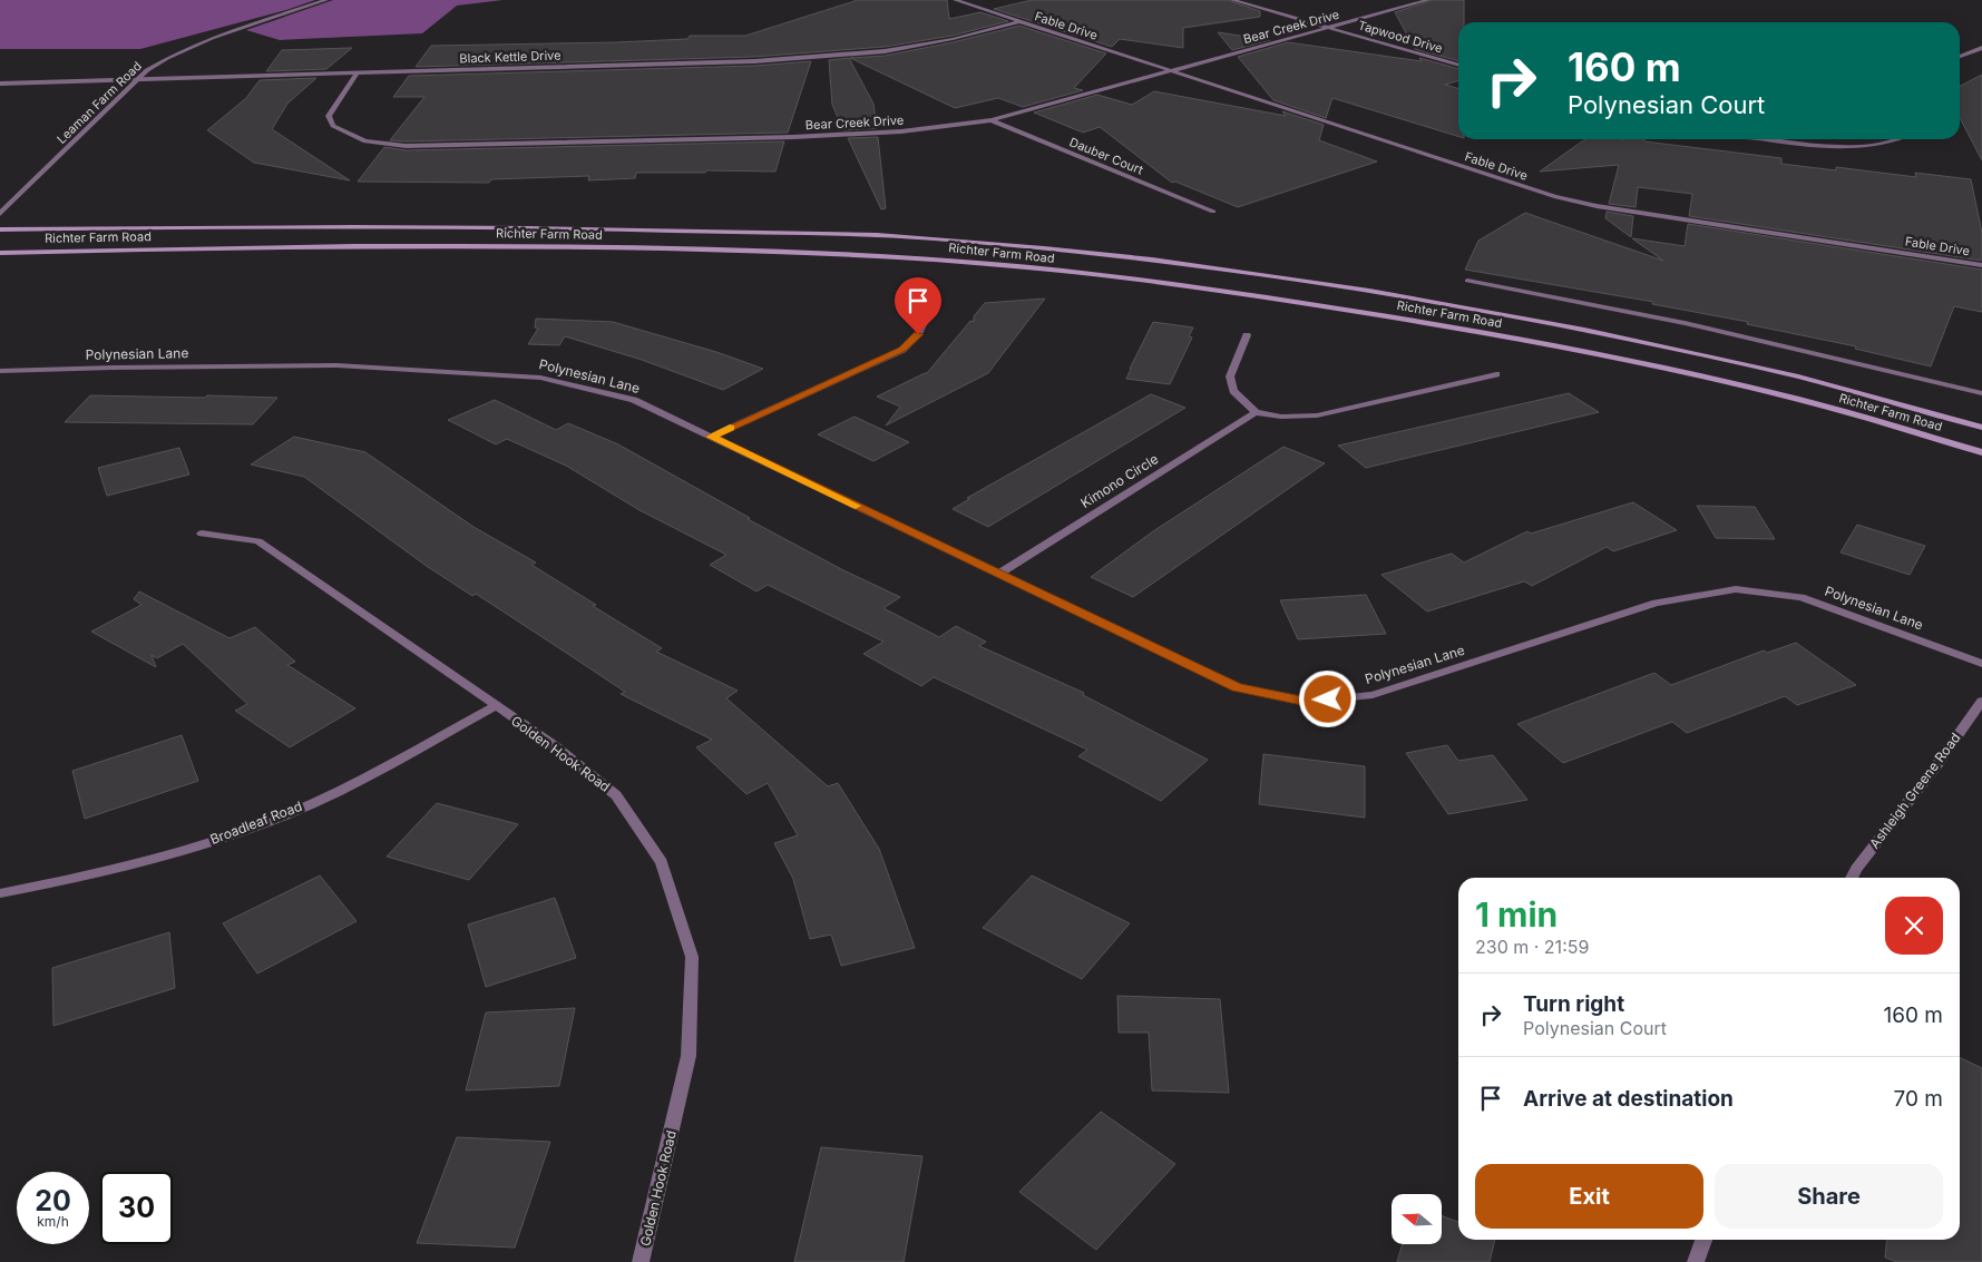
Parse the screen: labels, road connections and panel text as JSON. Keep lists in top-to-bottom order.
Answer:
{
  "streets": {
    "main road": ["Richter Farm Road"],
    "street": [
      "Fable Drive",
      "Bear Creek Drive",
      "Tapwood Drive",
      "Black Kettle Drive",
      "Leaman Farm Road",
      "Dauber Court",
      "Polynesian Lane",
      "Kimono Circle",
      "Golden Hook Road",
      "Ashleigh Greene Road",
      "Broadleaf Road"
    ]
  },
  "crossings": [
    ["Fable Drive", "Bear Creek Drive"],
    ["Fable Drive", "Black Kettle Drive"],
    ["Bear Creek Drive", "Tapwood Drive"],
    ["Bear Creek Drive", "Black Kettle Drive"],
    ["Bear Creek Drive", "Dauber Court"],
    ["Black Kettle Drive", "Leaman Farm Road"],
    ["Polynesian Lane", "Kimono Circle"],
    ["Golden Hook Road", "Broadleaf Road"]
  ],
  "north": "left",
  "page": {
    "turn": ["160 m", "Polynesian Court"],
    "heading": ["1 min", "230 m · 21:59"],
    "list": [
      {
        "name": "Turn right",
        "note": "Polynesian Court",
        "value": "160 m"
      },
      {
        "name": "Arrive at destination",
        "value": "70 m"
      }
    ],
    "buttons": ["Exit", "Share"],
    "speed": "20 km/h",
    "limit": "30"
  }
}
